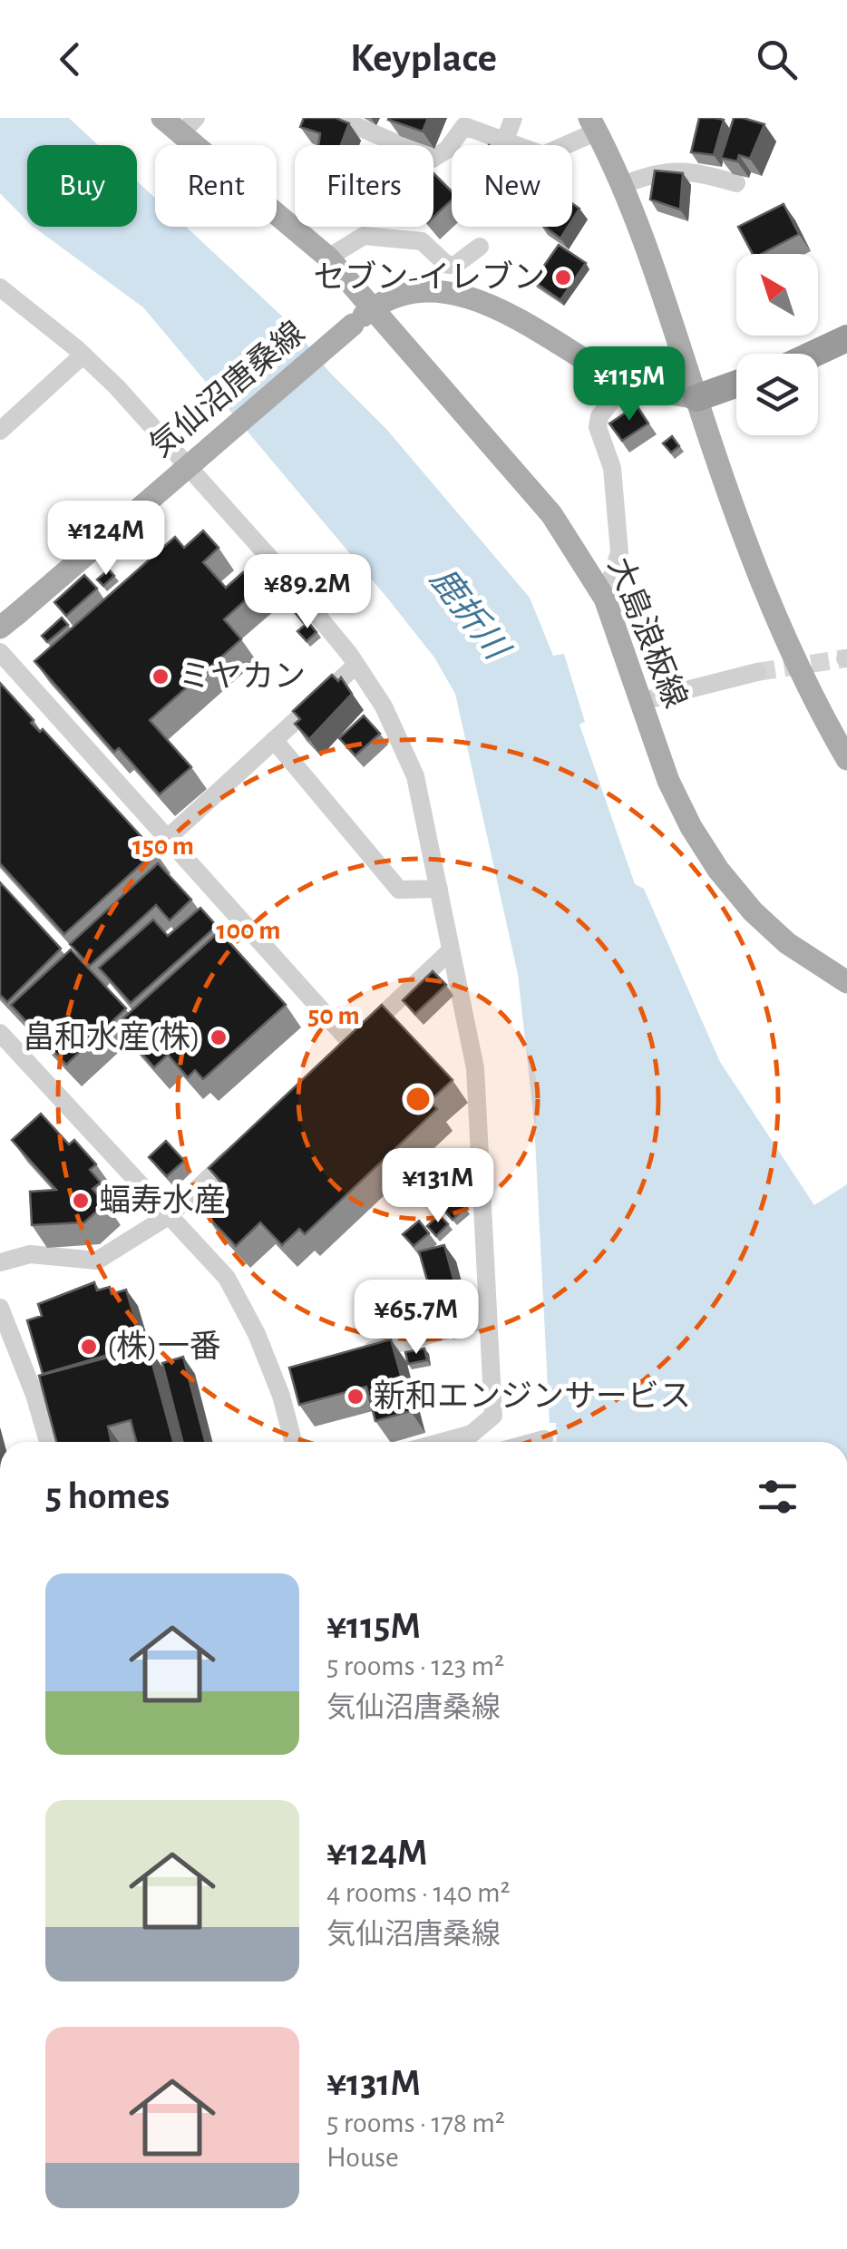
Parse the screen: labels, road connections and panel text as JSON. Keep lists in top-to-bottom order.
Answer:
{
  "streets": {
    "main road": ["気仙沼唐桑線", "大島浪板線"]
  },
  "crossings": [
    ["気仙沼唐桑線", "大島浪板線"]
  ],
  "water": ["鹿折川"],
  "places": [
    "セブン-イレブン",
    "ミヤカン",
    "畠和水産(株)",
    "蝠寿水産",
    "(株)一番",
    "新和エンジンサービス"
  ],
  "north": "top left",
  "page": {
    "header": "Keyplace",
    "chip": [
      "Buy",
      "Rent",
      "Filters",
      "New"
    ],
    "price": [
      "¥115M",
      "¥124M",
      "¥89.2M",
      "¥131M",
      "¥65.7M"
    ],
    "heading": "5 homes",
    "list": [
      {
        "name": "¥115M",
        "note": "5 rooms · 123 m² · 気仙沼唐桑線"
      },
      {
        "name": "¥124M",
        "note": "4 rooms · 140 m² · 気仙沼唐桑線"
      },
      {
        "name": "¥131M",
        "note": "5 rooms · 178 m² · House"
      }
    ]
  },
  "rings": ["150 m", "100 m", "50 m"]
}
